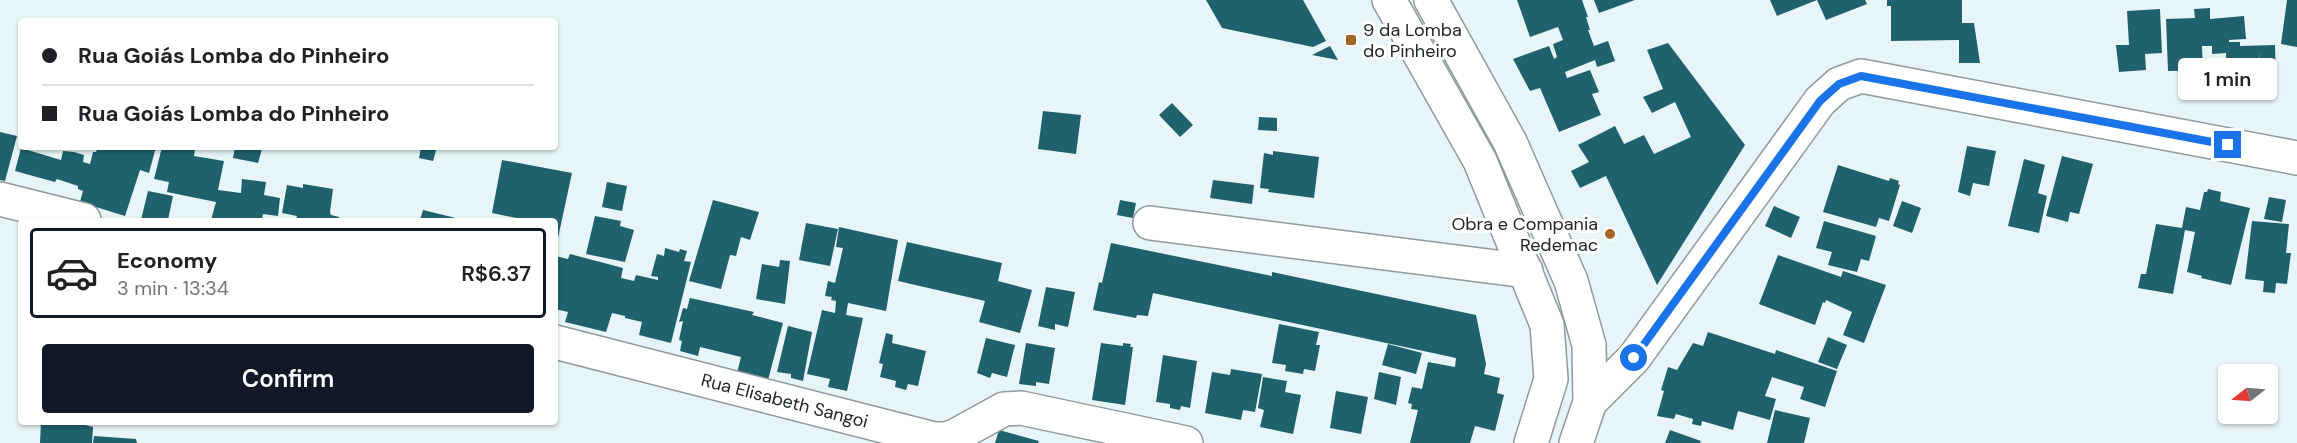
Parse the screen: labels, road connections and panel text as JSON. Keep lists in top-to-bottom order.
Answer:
{
  "streets": {
    "street": ["Rua Elisabeth Sangoi"]
  },
  "places": {
    "transit": ["9 da Lomba do Pinheiro"],
    "other": ["Obra e Compania Redemac"]
  },
  "north": "left",
  "page": {
    "banner": ["Rua Goiás Lomba do Pinheiro", "Rua Goiás Lomba do Pinheiro"],
    "bubble": "1 min",
    "list": [
      {
        "name": "Economy",
        "note": "3 min · 13:34",
        "value": "R$6.37"
      }
    ],
    "buttons": "Confirm"
  }
}
